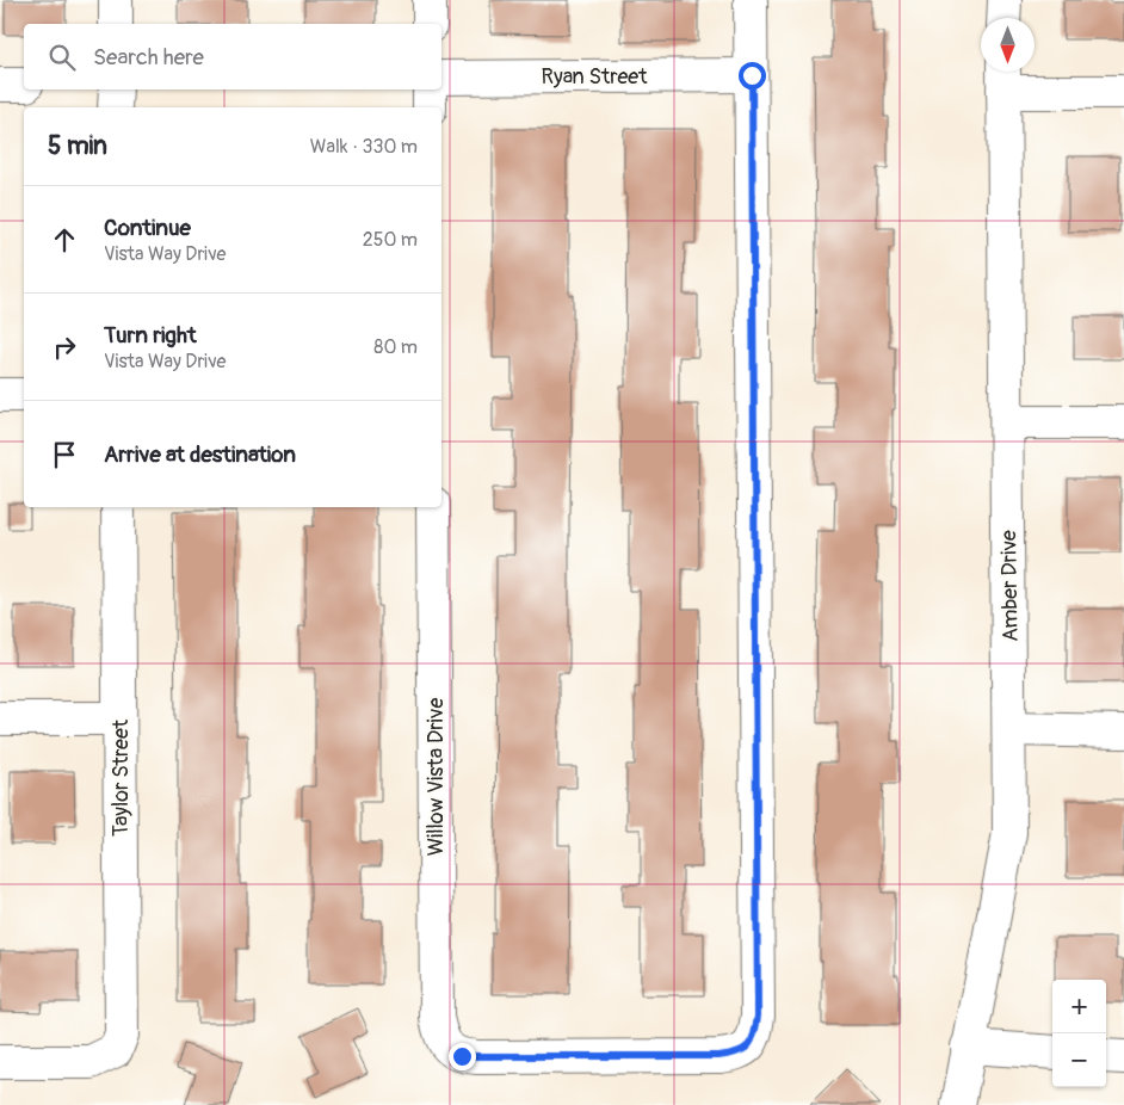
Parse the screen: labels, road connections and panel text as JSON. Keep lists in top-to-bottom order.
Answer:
{
  "streets": {
    "street": [
      "Ryan Street",
      "Amber Drive",
      "Willow Vista Drive",
      "Taylor Street"
    ]
  },
  "crossings": [
    ["Ryan Street", "Willow Vista Drive"]
  ],
  "north": "bottom",
  "page": {
    "search": "Search here",
    "heading": ["5 min", "Walk · 330 m"],
    "list": [
      ["Continue", "Vista Way Drive", "250 m"],
      ["Turn right", "Vista Way Drive", "80 m"],
      "Arrive at destination"
    ],
    "map_buttons": ["+", "−"]
  }
}
